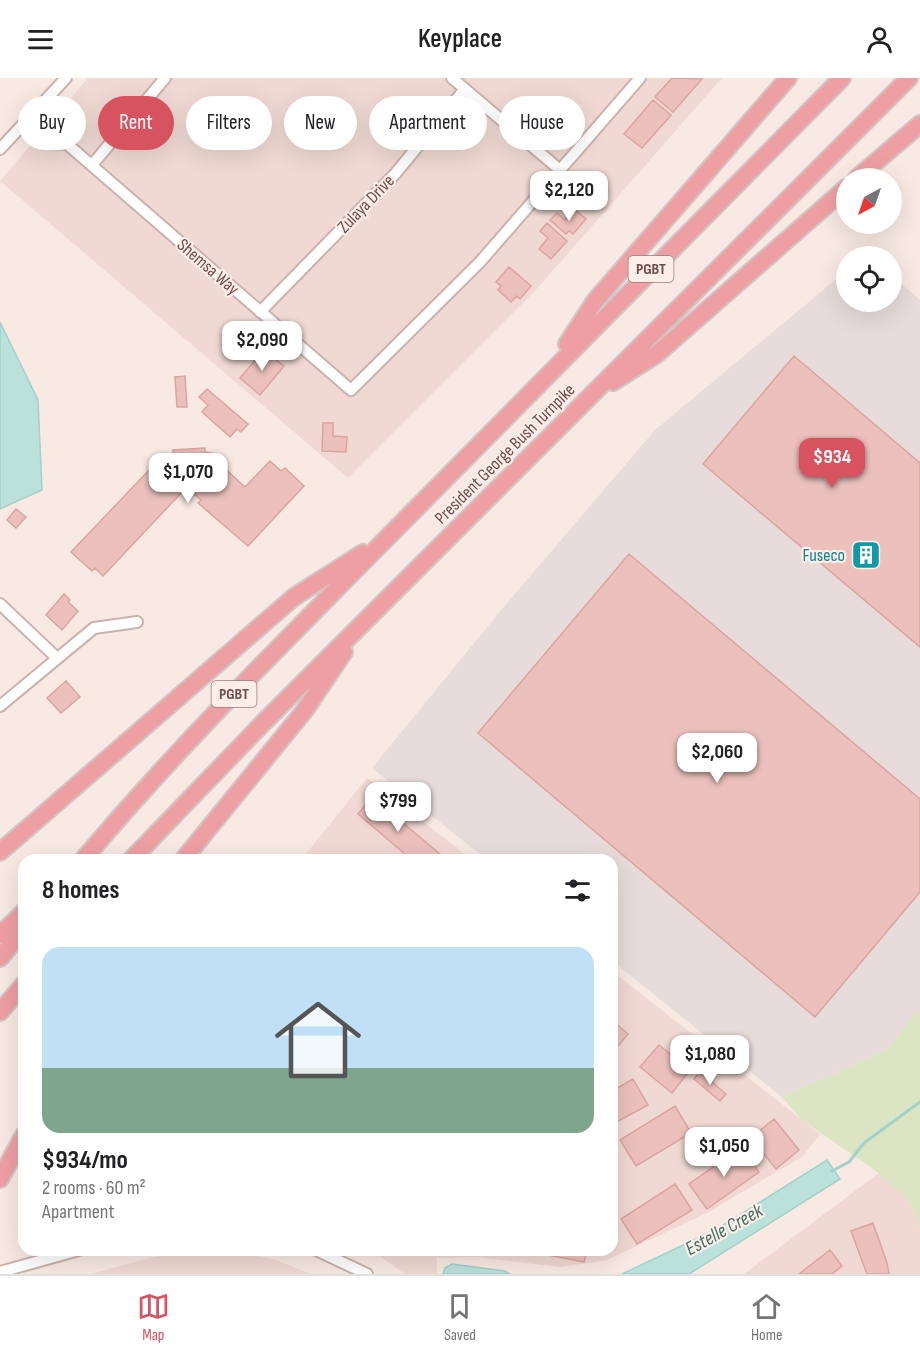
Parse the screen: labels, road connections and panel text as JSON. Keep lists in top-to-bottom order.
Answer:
{
  "streets": {
    "highway": ["PGBT", "President George Bush Turnpike"],
    "street": ["Zulaya Drive", "Shemsa Way"]
  },
  "crossings": [
    ["Zulaya Drive", "Shemsa Way"]
  ],
  "water": ["Estelle Creek"],
  "places": {
    "building": ["Fuseco"]
  },
  "north": "bottom left",
  "page": {
    "header": "Keyplace",
    "chip": [
      "Buy",
      "Rent",
      "Filters",
      "New",
      "Apartment",
      "House"
    ],
    "price": [
      "$2,120",
      "$2,090",
      "$934",
      "$1,070",
      "$2,060",
      "$799",
      "$1,080",
      "$1,050"
    ],
    "heading": "8 homes",
    "list": [
      {
        "name": "$934/mo",
        "note": "2 rooms · 60 m² · Apartment"
      }
    ],
    "tabs": ["Map", "Saved", "Home"]
  }
}
